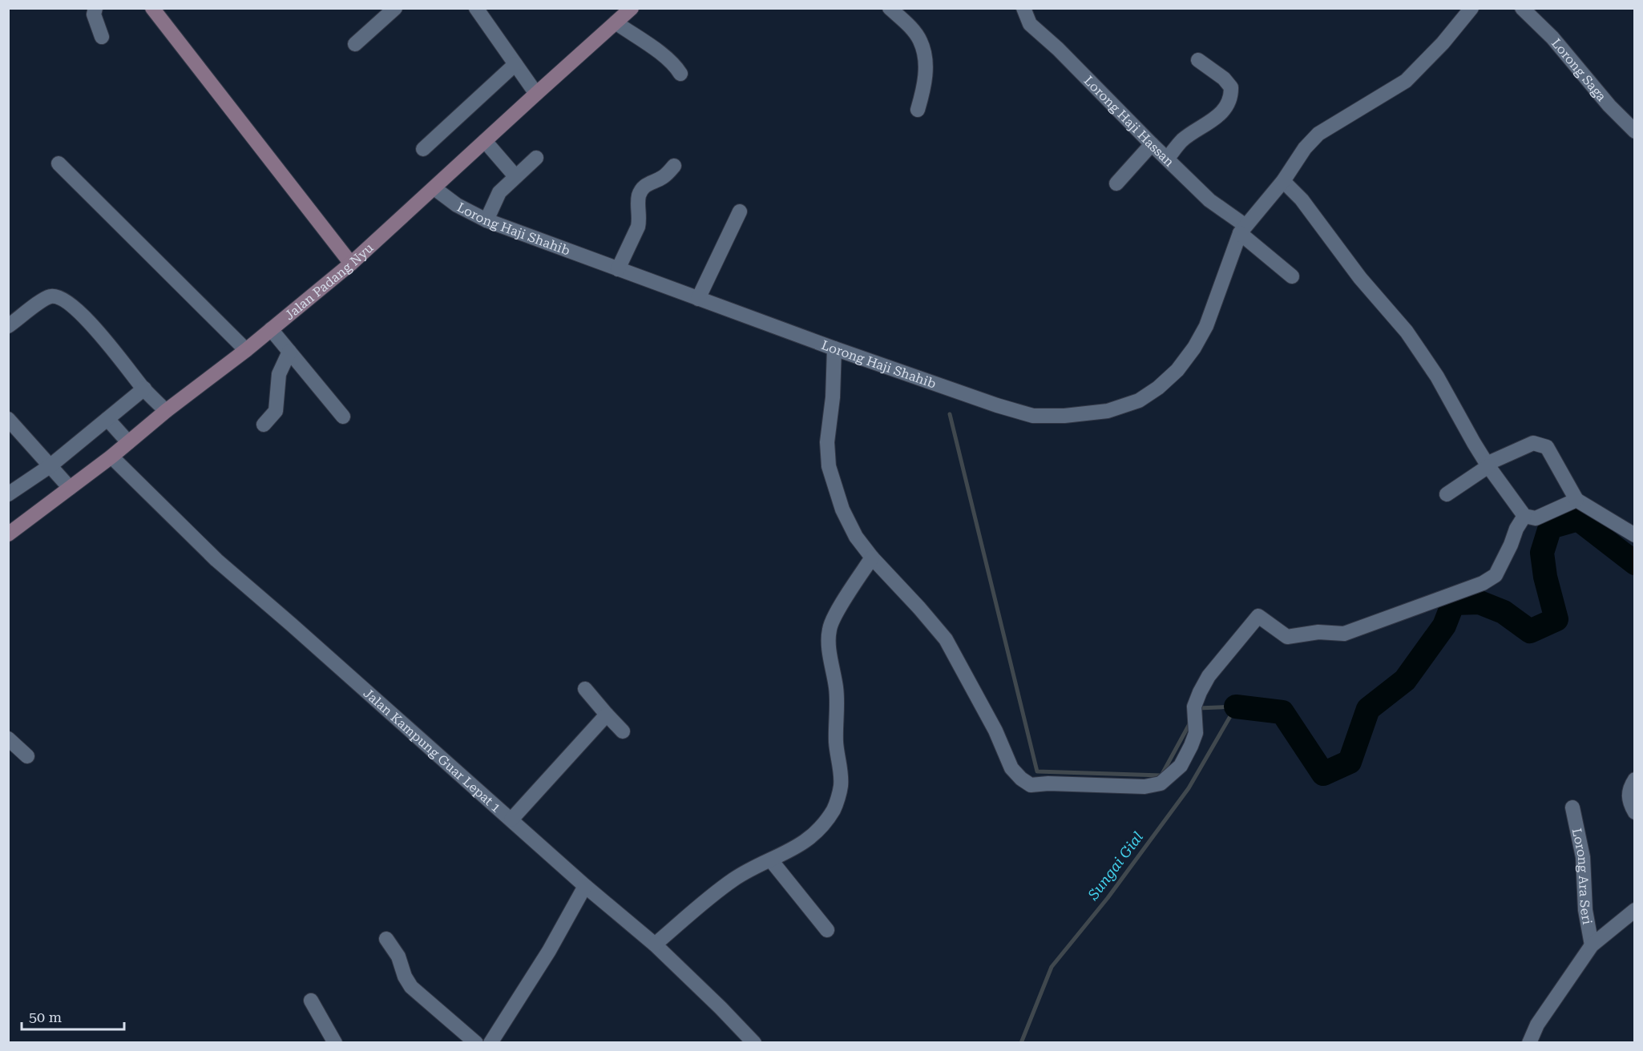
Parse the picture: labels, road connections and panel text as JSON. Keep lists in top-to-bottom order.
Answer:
{
  "streets": {
    "street": [
      "Lorong Saga",
      "Lorong Haji Hassan",
      "Lorong Haji Shahib",
      "Jalan Padang Nyu",
      "Jalan Kampung Guar Lepat 1",
      "Lorong Ara Seri"
    ]
  },
  "crossings": [
    ["Lorong Haji Hassan", "Lorong Haji Shahib"],
    ["Lorong Haji Shahib", "Jalan Padang Nyu"],
    ["Jalan Padang Nyu", "Jalan Kampung Guar Lepat 1"]
  ],
  "water": ["Sungai Gial"],
  "scale_bar": "50 m"
}
